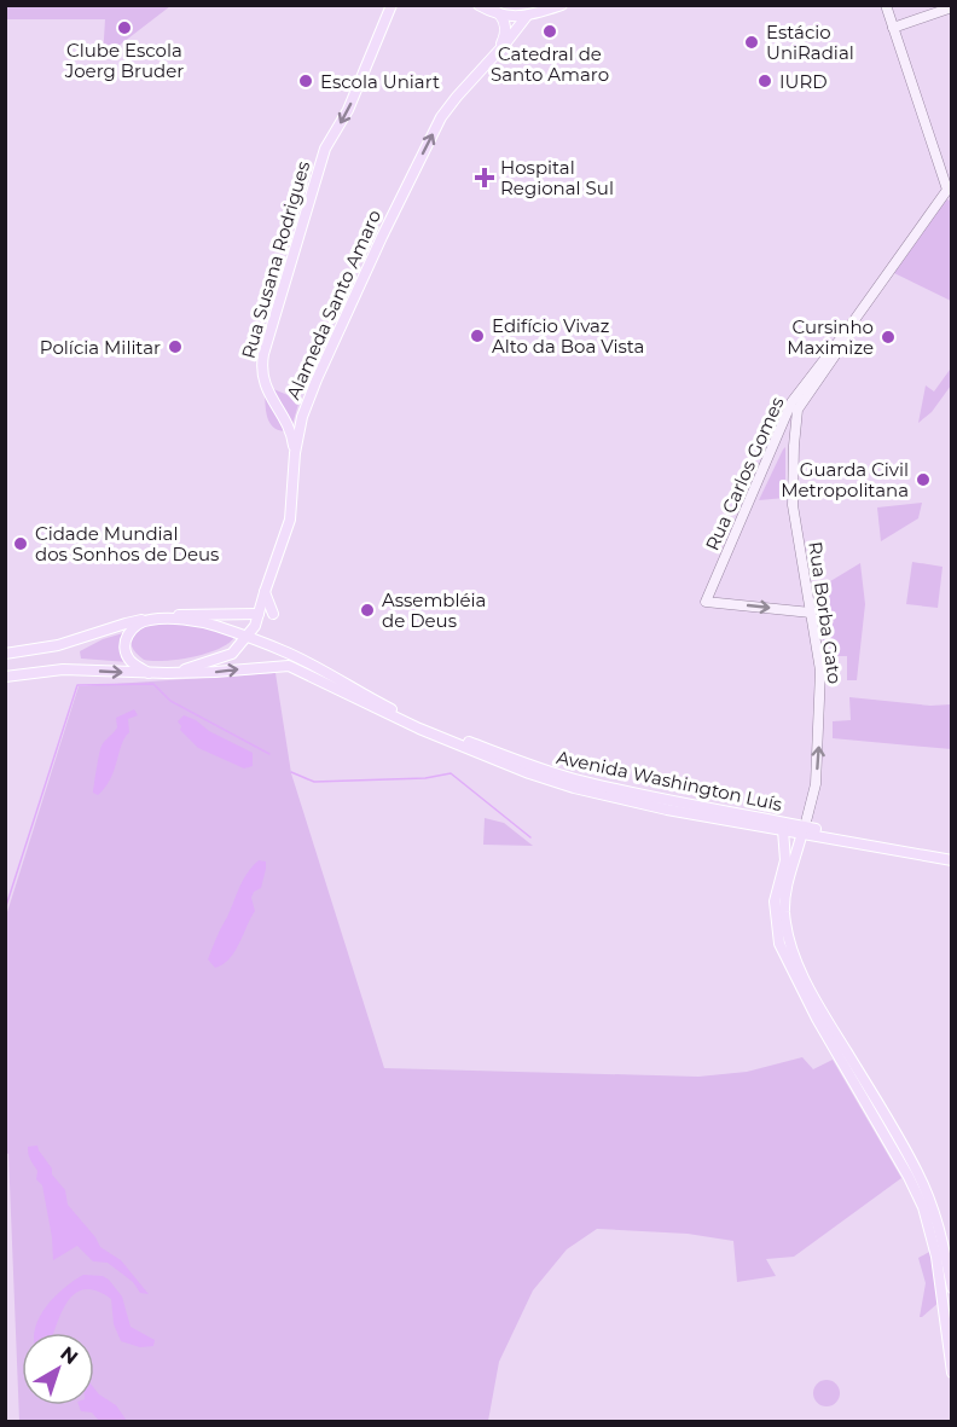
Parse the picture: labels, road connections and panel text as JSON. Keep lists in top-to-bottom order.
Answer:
{
  "streets": {
    "main road": ["Rua Susana Rodrigues", "Alameda Santo Amaro", "Avenida Washington Luís"],
    "street": ["Rua Carlos Gomes", "Rua Borba Gato"]
  },
  "crossings": [
    ["Rua Susana Rodrigues", "Alameda Santo Amaro"],
    ["Alameda Santo Amaro", "Avenida Washington Luís"],
    ["Rua Carlos Gomes", "Rua Borba Gato"],
    ["Rua Borba Gato", "Avenida Washington Luís"]
  ],
  "one_way": ["Rua Susana Rodrigues", "Alameda Santo Amaro", "Rua Borba Gato"],
  "places": {
    "other": [
      "Clube Escola Joerg Bruder",
      "Catedral de Santo Amaro",
      "Estácio UniRadial",
      "Escola Uniart",
      "IURD",
      "Edifício Vivaz Alto da Boa Vista",
      "Cursinho Maximize",
      "Polícia Militar",
      "Guarda Civil Metropolitana",
      "Cidade Mundial dos Sonhos de Deus",
      "Assembléia de Deus"
    ],
    "health": ["Hospital Regional Sul"]
  },
  "north": "top right"
}
